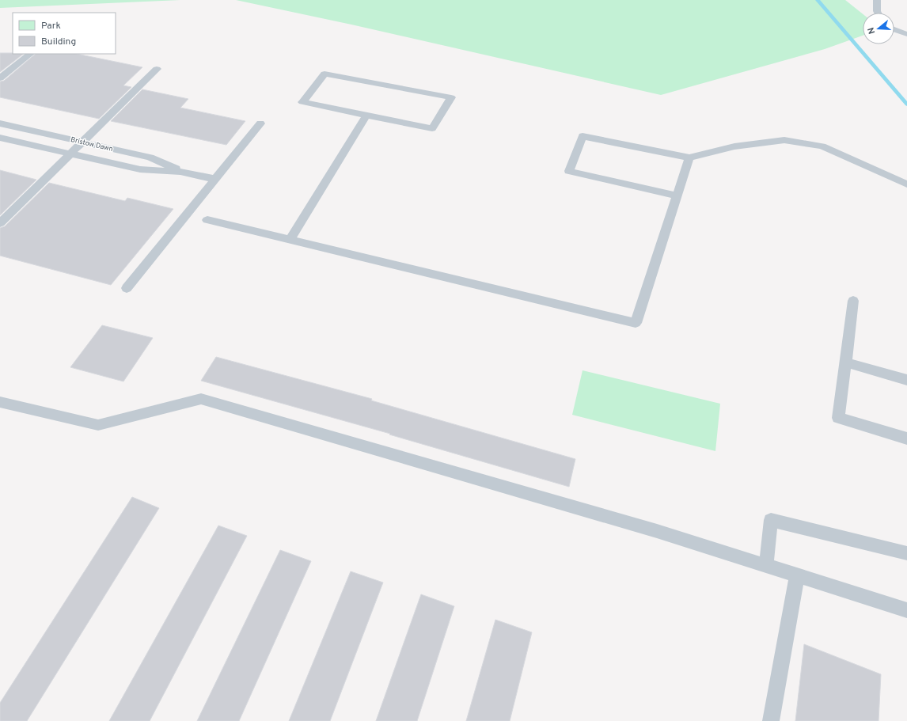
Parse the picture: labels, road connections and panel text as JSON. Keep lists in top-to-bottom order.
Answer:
{
  "streets": {
    "lane": ["Bristow Dawn"]
  },
  "legend": ["Park", "Building"],
  "north": "left"
}
